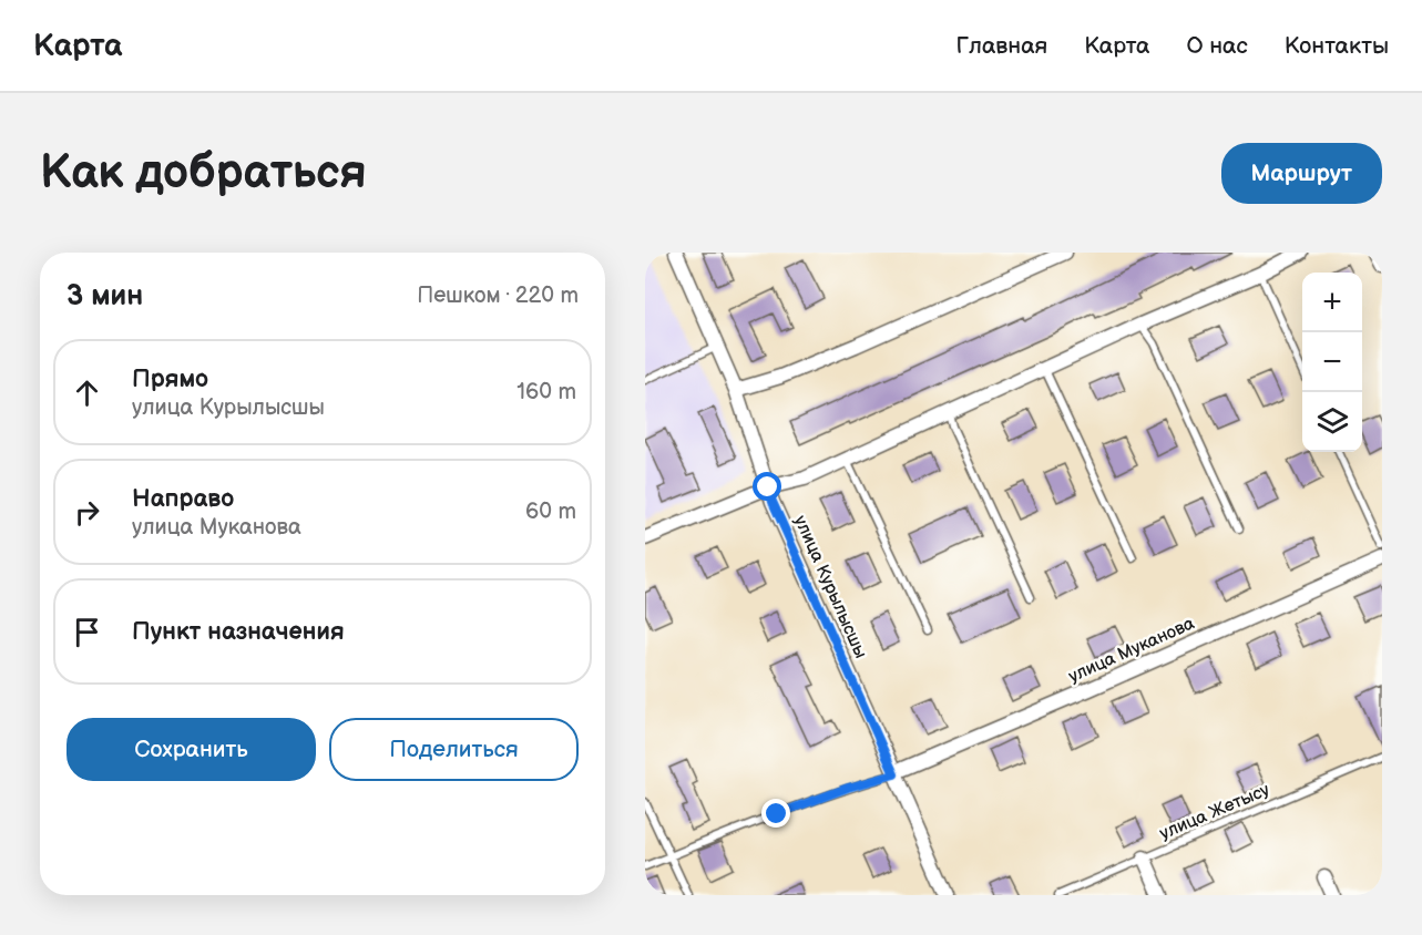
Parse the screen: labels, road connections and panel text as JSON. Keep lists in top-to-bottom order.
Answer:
{
  "streets": {
    "street": ["улица Курылысшы", "улица Муканова"],
    "lane": ["улица Жетысу"]
  },
  "crossings": [
    ["улица Курылысшы", "улица Муканова"]
  ],
  "page": {
    "header": "Карта",
    "nav": [
      "Главная",
      "Карта",
      "О нас",
      "Контакты"
    ],
    "buttons": [
      "Маршрут",
      ["Сохранить", "Поделиться"]
    ],
    "title": "Как добраться",
    "heading": ["3 мин", "Пешком · 220 m"],
    "map_buttons": ["+", "−"],
    "list": [
      ["Прямо", "улица Курылысшы", "160 m"],
      ["Направо", "улица Муканова", "60 m"],
      "Пункт назначения"
    ]
  }
}
